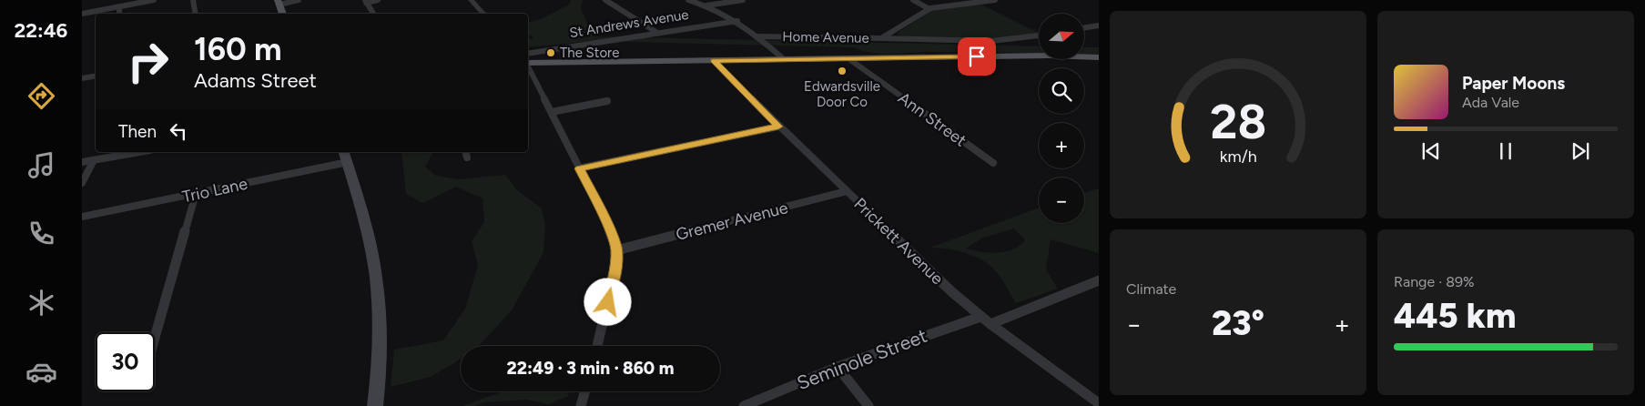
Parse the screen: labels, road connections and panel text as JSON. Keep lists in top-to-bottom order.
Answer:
{
  "streets": {
    "street": [
      "St Andrews Avenue",
      "Home Avenue",
      "Ann Street",
      "Trio Lane",
      "Gremer Avenue",
      "Prickett Avenue",
      "Seminole Street"
    ]
  },
  "crossings": [
    ["Gremer Avenue", "Prickett Avenue"],
    ["Prickett Avenue", "Seminole Street"]
  ],
  "places": ["The Store", "Edwardsville Door Co"],
  "north": "right",
  "page": {
    "tabs": "22:46",
    "map_buttons": ["+", "−"],
    "turn": ["160 m", "Adams Street"],
    "song": ["Paper Moons", "Ada Vale"],
    "then": "Then",
    "tile": [
      "Climate",
      ["Range · 89%", "445 km"]
    ],
    "heat": ["−", "23°", "+"],
    "limit": "30",
    "trip": "22:49 · 3 min · 860 m",
    "gauge": ["28", "km/h"]
  }
}
